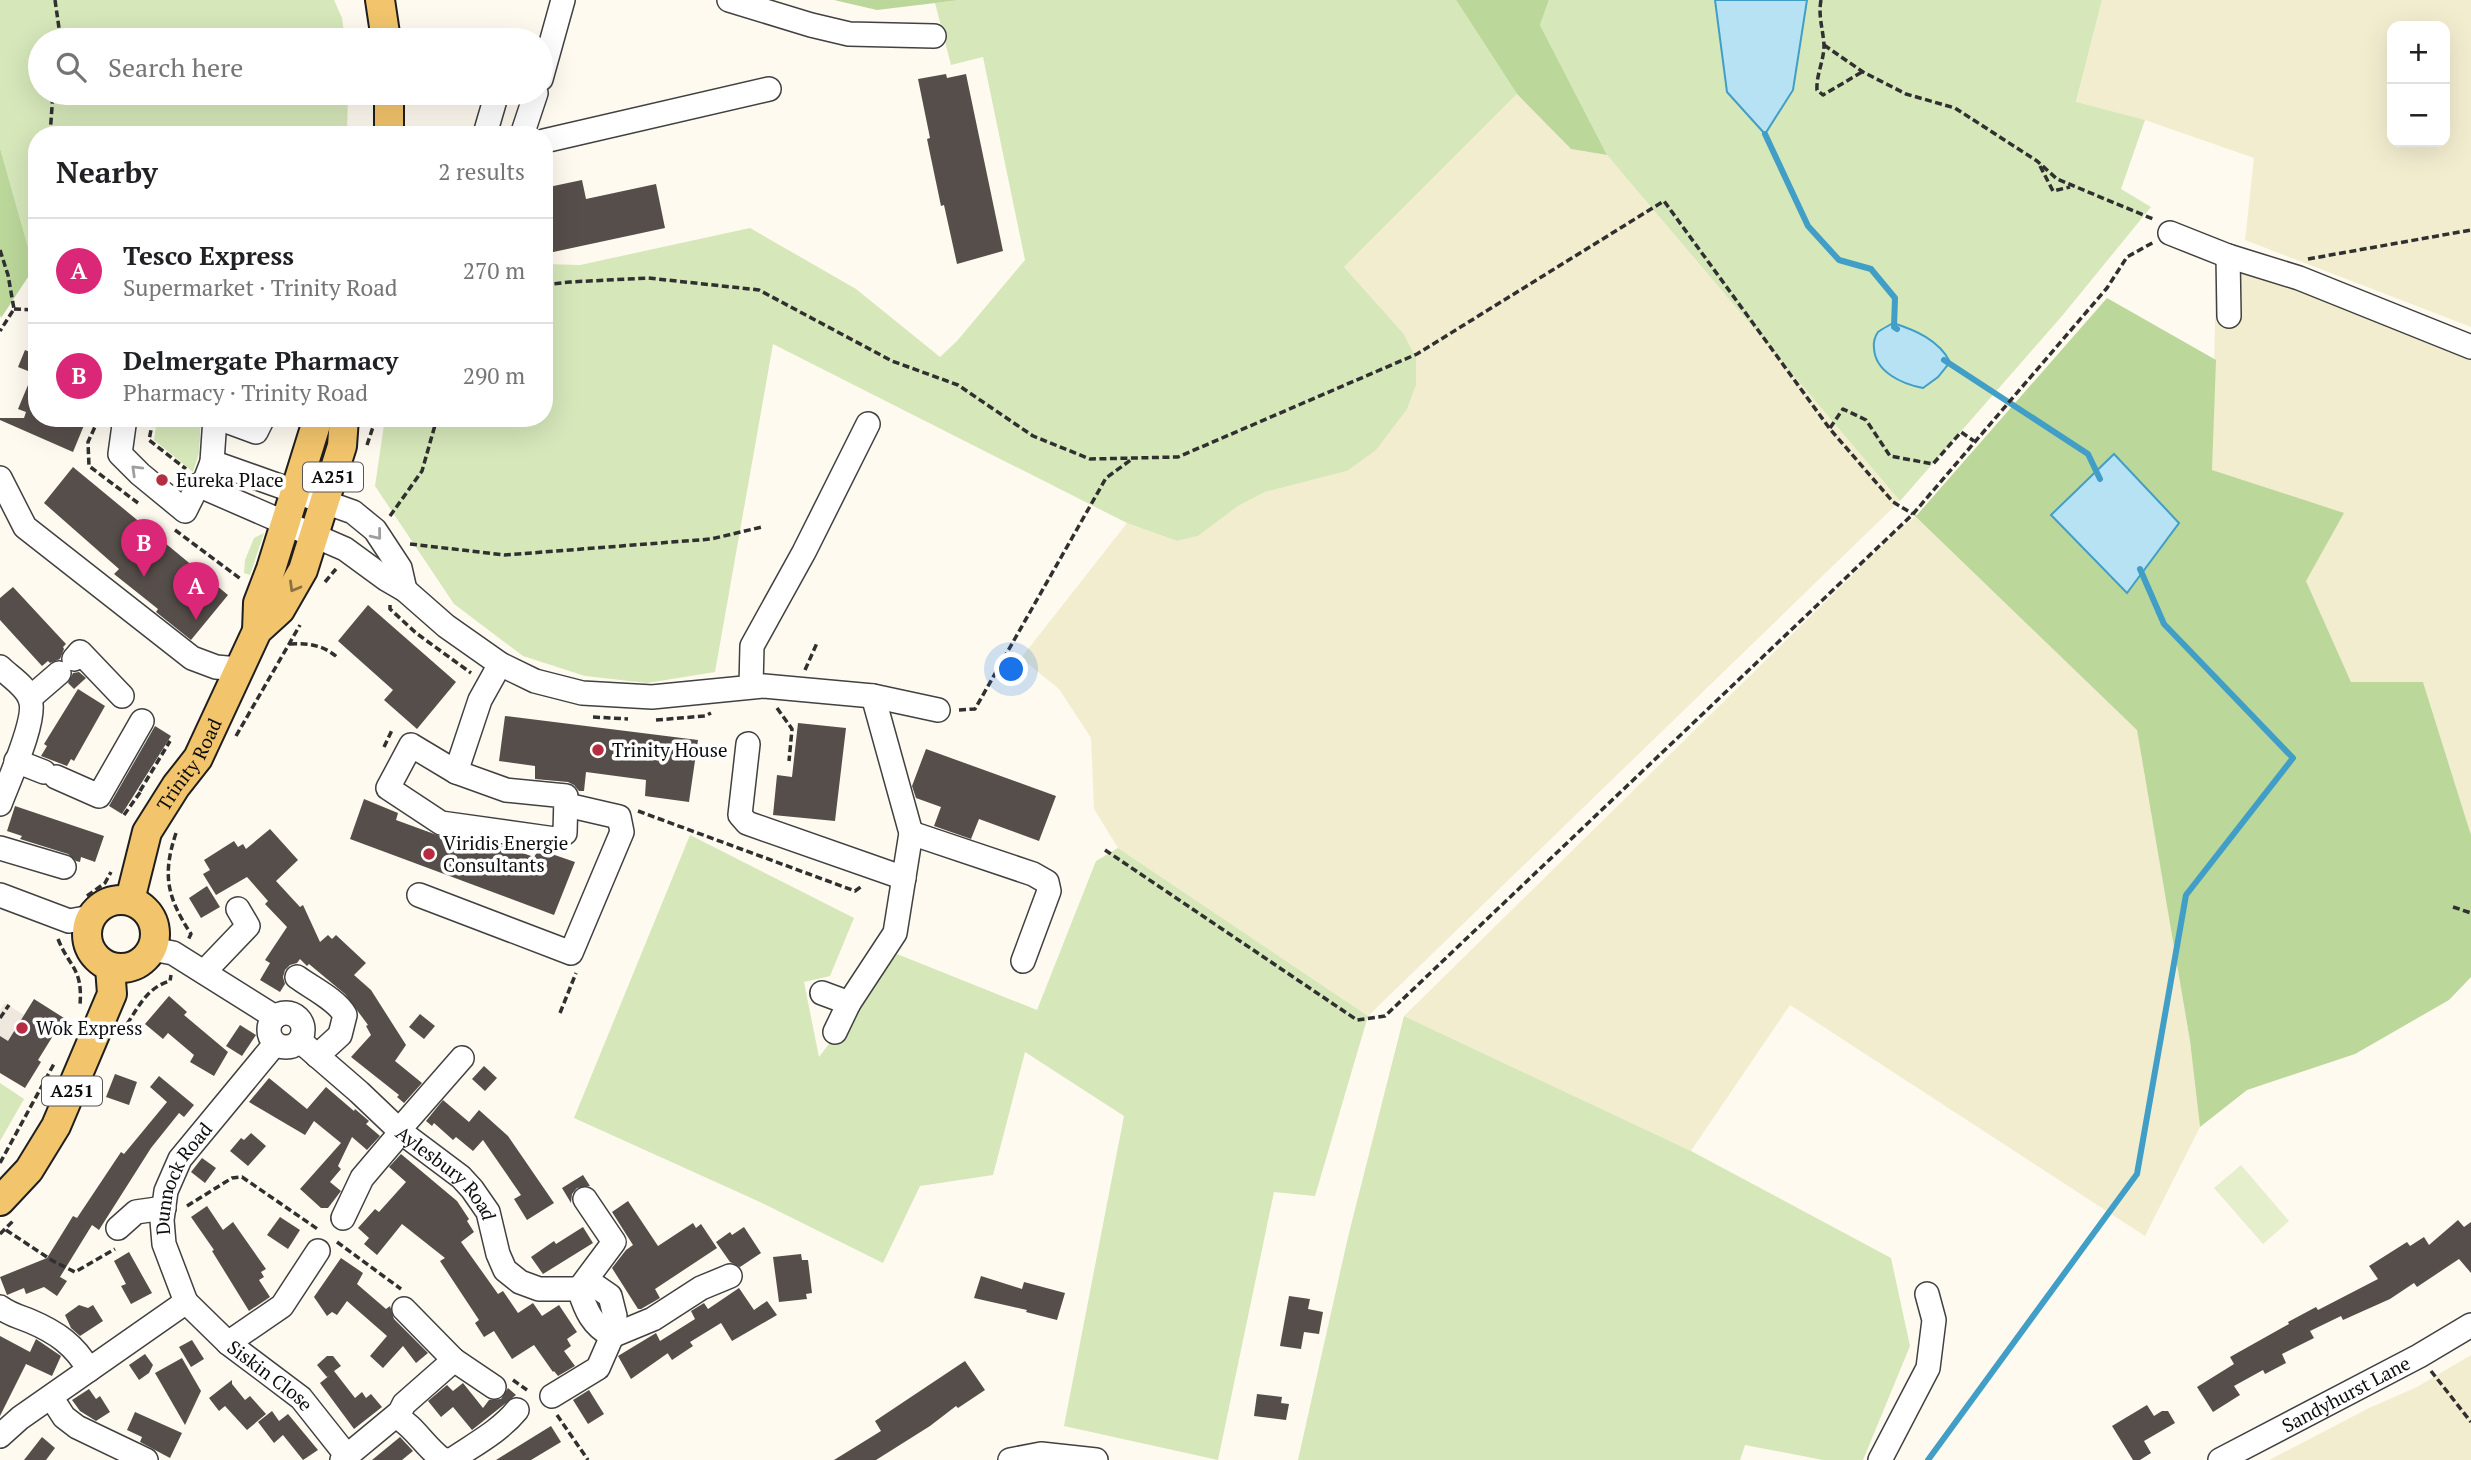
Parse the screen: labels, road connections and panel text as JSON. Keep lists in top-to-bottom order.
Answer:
{
  "streets": {
    "main road": ["A251", "Trinity Road"],
    "street": [
      "Aylesbury Road",
      "Dunnock Road",
      "Siskin Close",
      "Sandyhurst Lane"
    ]
  },
  "crossings": [
    ["A251", "Trinity Road"],
    ["A251", "Aylesbury Road"],
    ["Trinity Road", "Aylesbury Road"],
    ["Aylesbury Road", "Dunnock Road"],
    ["Dunnock Road", "Siskin Close"]
  ],
  "places": [
    "Eureka Place",
    "Trinity House",
    "Viridis Energie Consultants",
    "Wok Express"
  ],
  "page": {
    "map_buttons": ["+", "−"],
    "search": "Search here",
    "heading": ["Nearby", "2 results"],
    "list": [
      {
        "mark": "A",
        "name": "Tesco Express",
        "note": "Supermarket · Trinity Road",
        "value": "270 m"
      },
      {
        "mark": "B",
        "name": "Delmergate Pharmacy",
        "note": "Pharmacy · Trinity Road",
        "value": "290 m"
      }
    ],
    "pins": ["B", "A"]
  }
}
